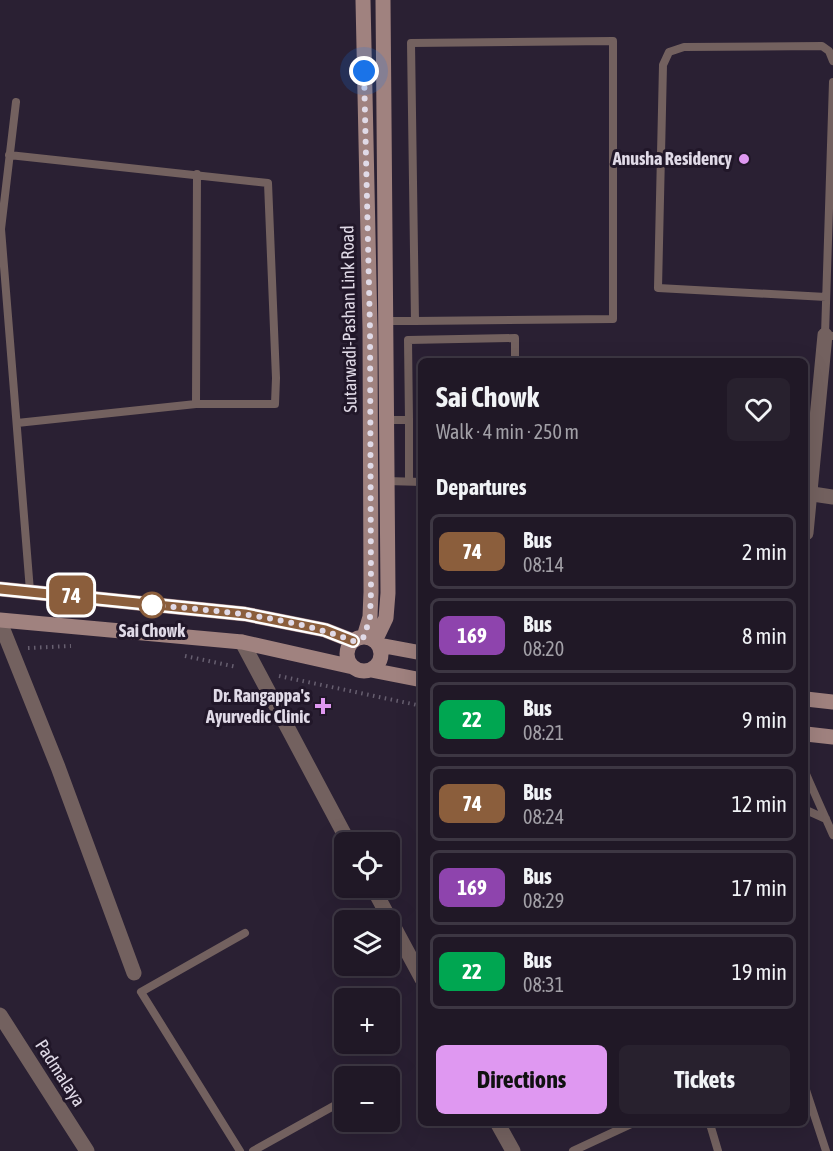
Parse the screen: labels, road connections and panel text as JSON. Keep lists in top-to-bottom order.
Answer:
{
  "streets": {
    "street": ["Sutarwadi-Pashan Link Road", "Padmalaya"]
  },
  "places": {
    "other": ["Anusha Residency", "Sai Chowk"],
    "health": ["Dr. Rangappa's Ayurvedic Clinic"]
  },
  "lines": ["bus line 74"],
  "page": {
    "on_map": "74",
    "heading": [
      ["Sai Chowk", "Walk · 4 min · 250 m"],
      "Departures"
    ],
    "list": [
      {
        "mark": "74",
        "name": "Bus",
        "note": "08:14",
        "value": "2 min"
      },
      {
        "mark": "169",
        "name": "Bus",
        "note": "08:20",
        "value": "8 min"
      },
      {
        "mark": "22",
        "name": "Bus",
        "note": "08:21",
        "value": "9 min"
      },
      {
        "mark": "74",
        "name": "Bus",
        "note": "08:24",
        "value": "12 min"
      },
      {
        "mark": "169",
        "name": "Bus",
        "note": "08:29",
        "value": "17 min"
      },
      {
        "mark": "22",
        "name": "Bus",
        "note": "08:31",
        "value": "19 min"
      }
    ],
    "map_buttons": ["+", "−"],
    "buttons": ["Directions", "Tickets"]
  }
}
